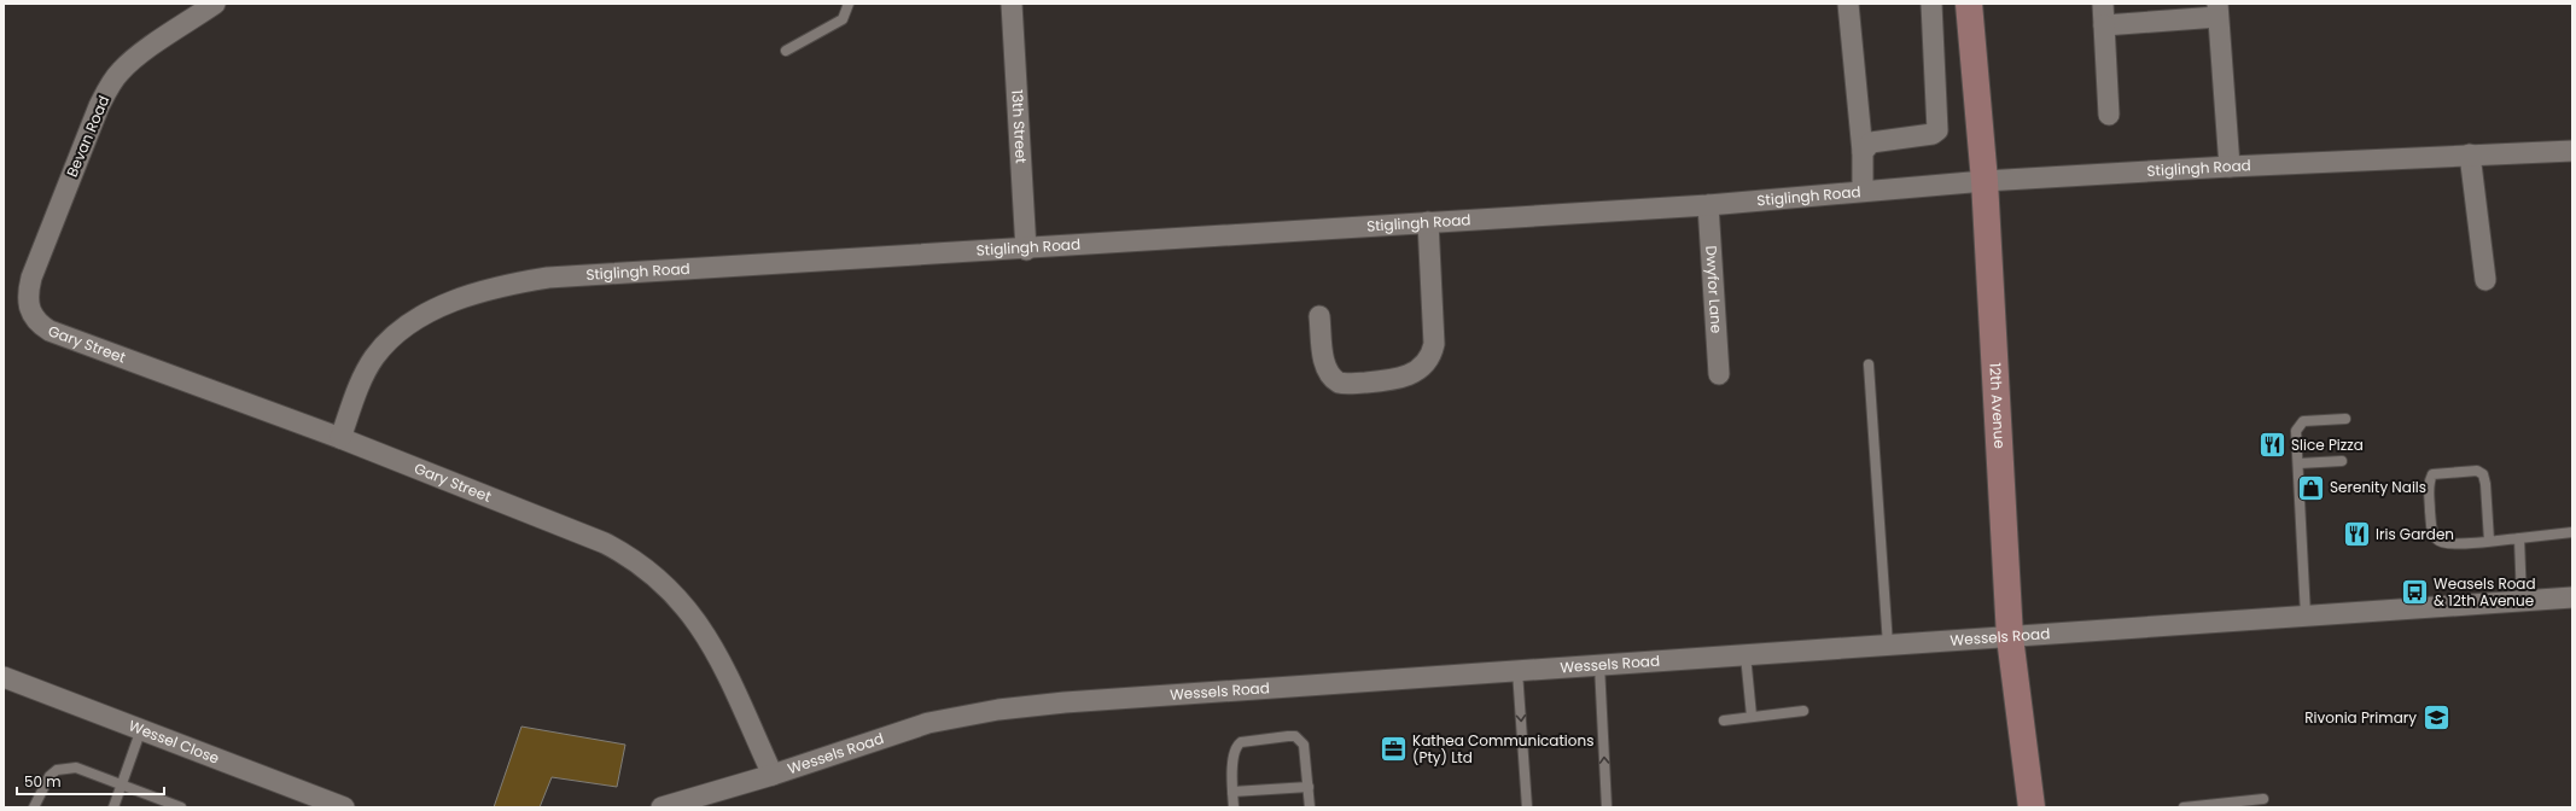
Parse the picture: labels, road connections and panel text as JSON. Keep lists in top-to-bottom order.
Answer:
{
  "streets": {
    "main road": ["12th Avenue"],
    "street": [
      "13th Street",
      "Bevan Road",
      "Stiglingh Road",
      "Dwyfor Lane",
      "Gary Street",
      "Wessels Road",
      "Wessel Close"
    ]
  },
  "crossings": [
    ["13th Street", "Stiglingh Road"],
    ["Bevan Road", "Gary Street"],
    ["Stiglingh Road", "Dwyfor Lane"],
    ["Stiglingh Road", "Gary Street"],
    ["Stiglingh Road", "12th Avenue"],
    ["Gary Street", "Wessels Road"],
    ["12th Avenue", "Wessels Road"]
  ],
  "places": {
    "restaurant": ["Slice Pizza", "Iris Garden"],
    "shop": ["Serenity Nails"],
    "bus stop": ["Weasels Road & 12th Avenue"],
    "school or university": ["Rivonia Primary"],
    "office": ["Kathea Communications (Pty) Ltd"]
  },
  "scale_bar": "50 m"
}
